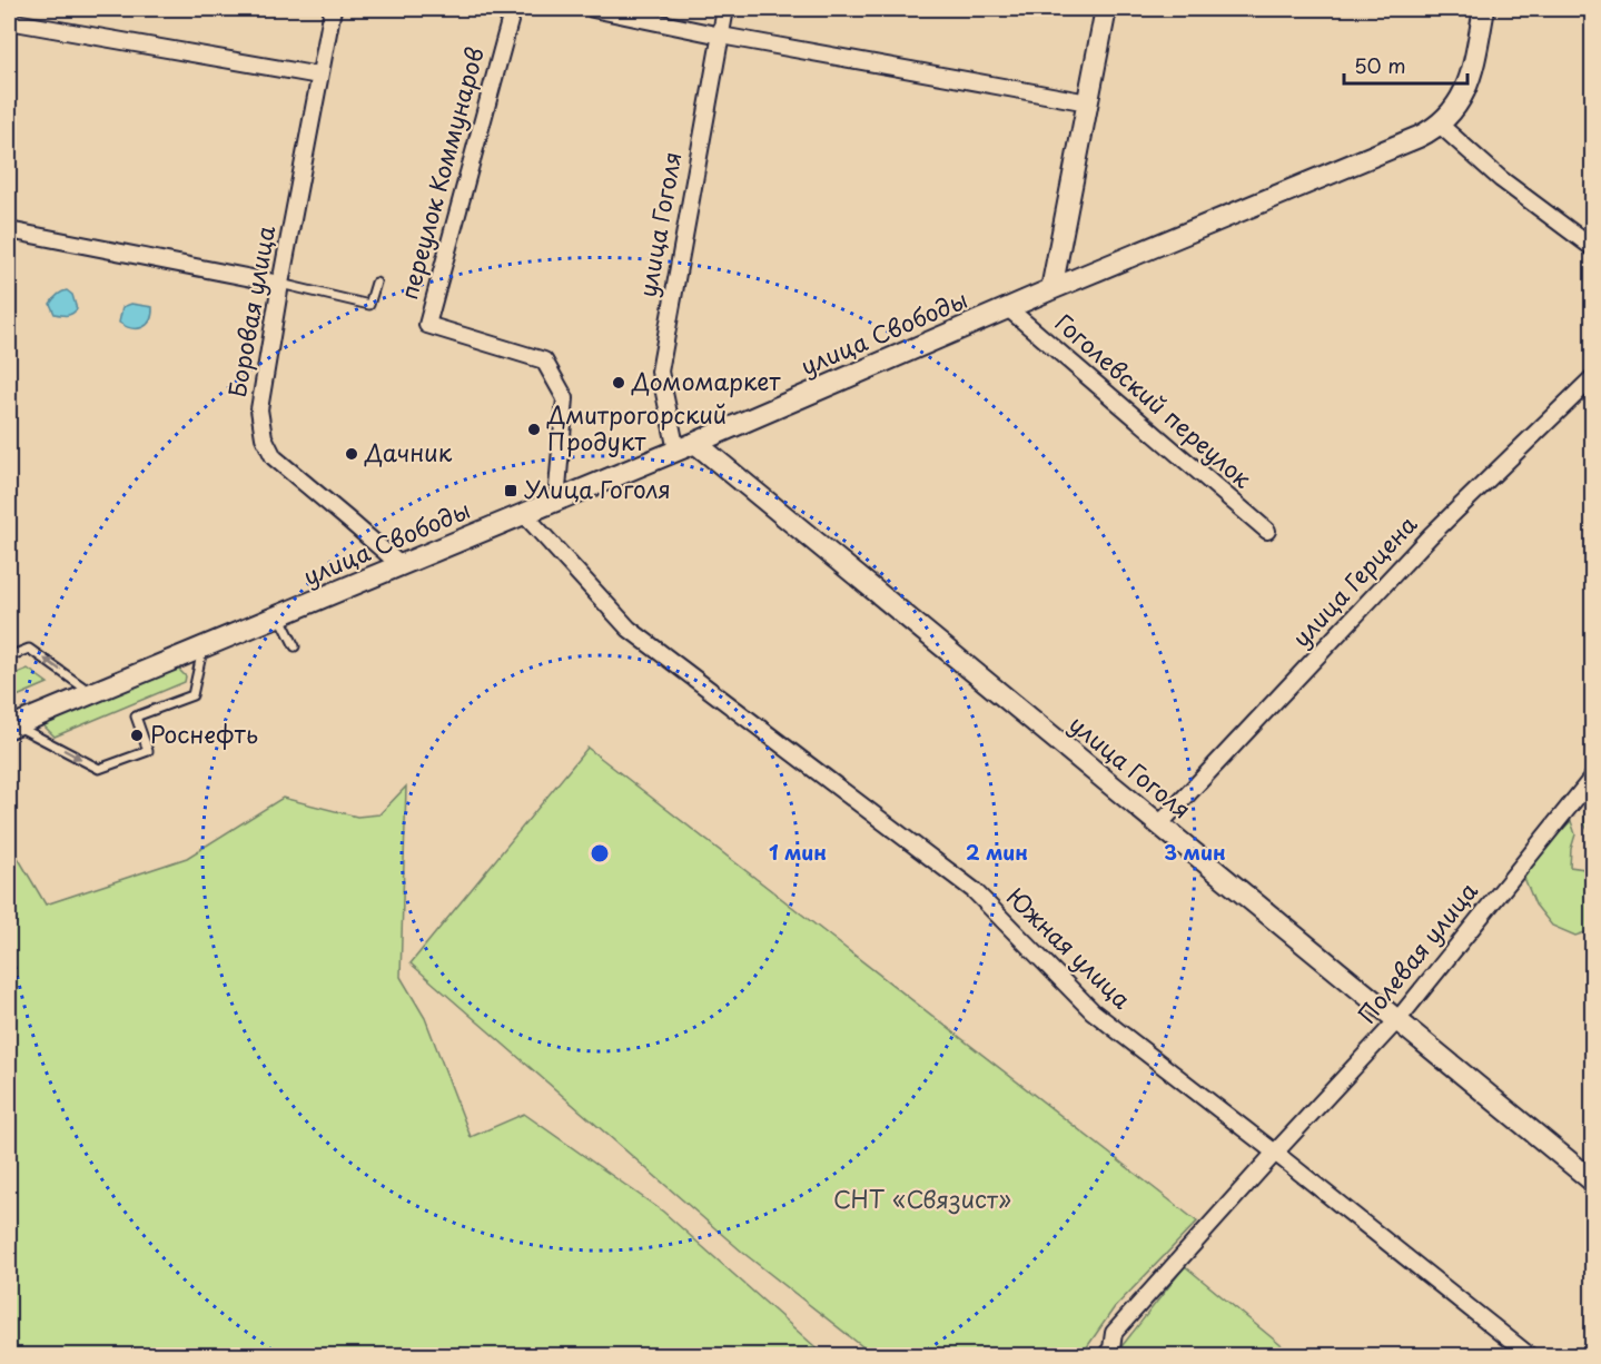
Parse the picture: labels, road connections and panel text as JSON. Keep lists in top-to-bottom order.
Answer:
{
  "streets": {
    "main road": ["улица Гоголя", "улица Свободы"],
    "street": [
      "переулок Коммунаров",
      "Боровая улица",
      "Гоголевский переулок",
      "улица Герцена",
      "Южная улица",
      "Полевая улица"
    ]
  },
  "crossings": [
    ["переулок Коммунаров", "улица Свободы"],
    ["улица Гоголя", "улица Свободы"],
    ["улица Гоголя", "улица Герцена"],
    ["улица Гоголя", "Полевая улица"],
    ["Боровая улица", "улица Свободы"],
    ["улица Свободы", "Гоголевский переулок"],
    ["улица Свободы", "Южная улица"],
    ["Южная улица", "Полевая улица"]
  ],
  "parks": ["СНТ «Связист»"],
  "places": {
    "other": [
      "Домомаркет",
      "Дмитрогорский Продукт",
      "Дачник",
      "Роснефть"
    ],
    "transit": ["Улица Гоголя"]
  },
  "scale_bar": "50 m",
  "rings": ["1 мин", "2 мин", "3 мин"]
}
